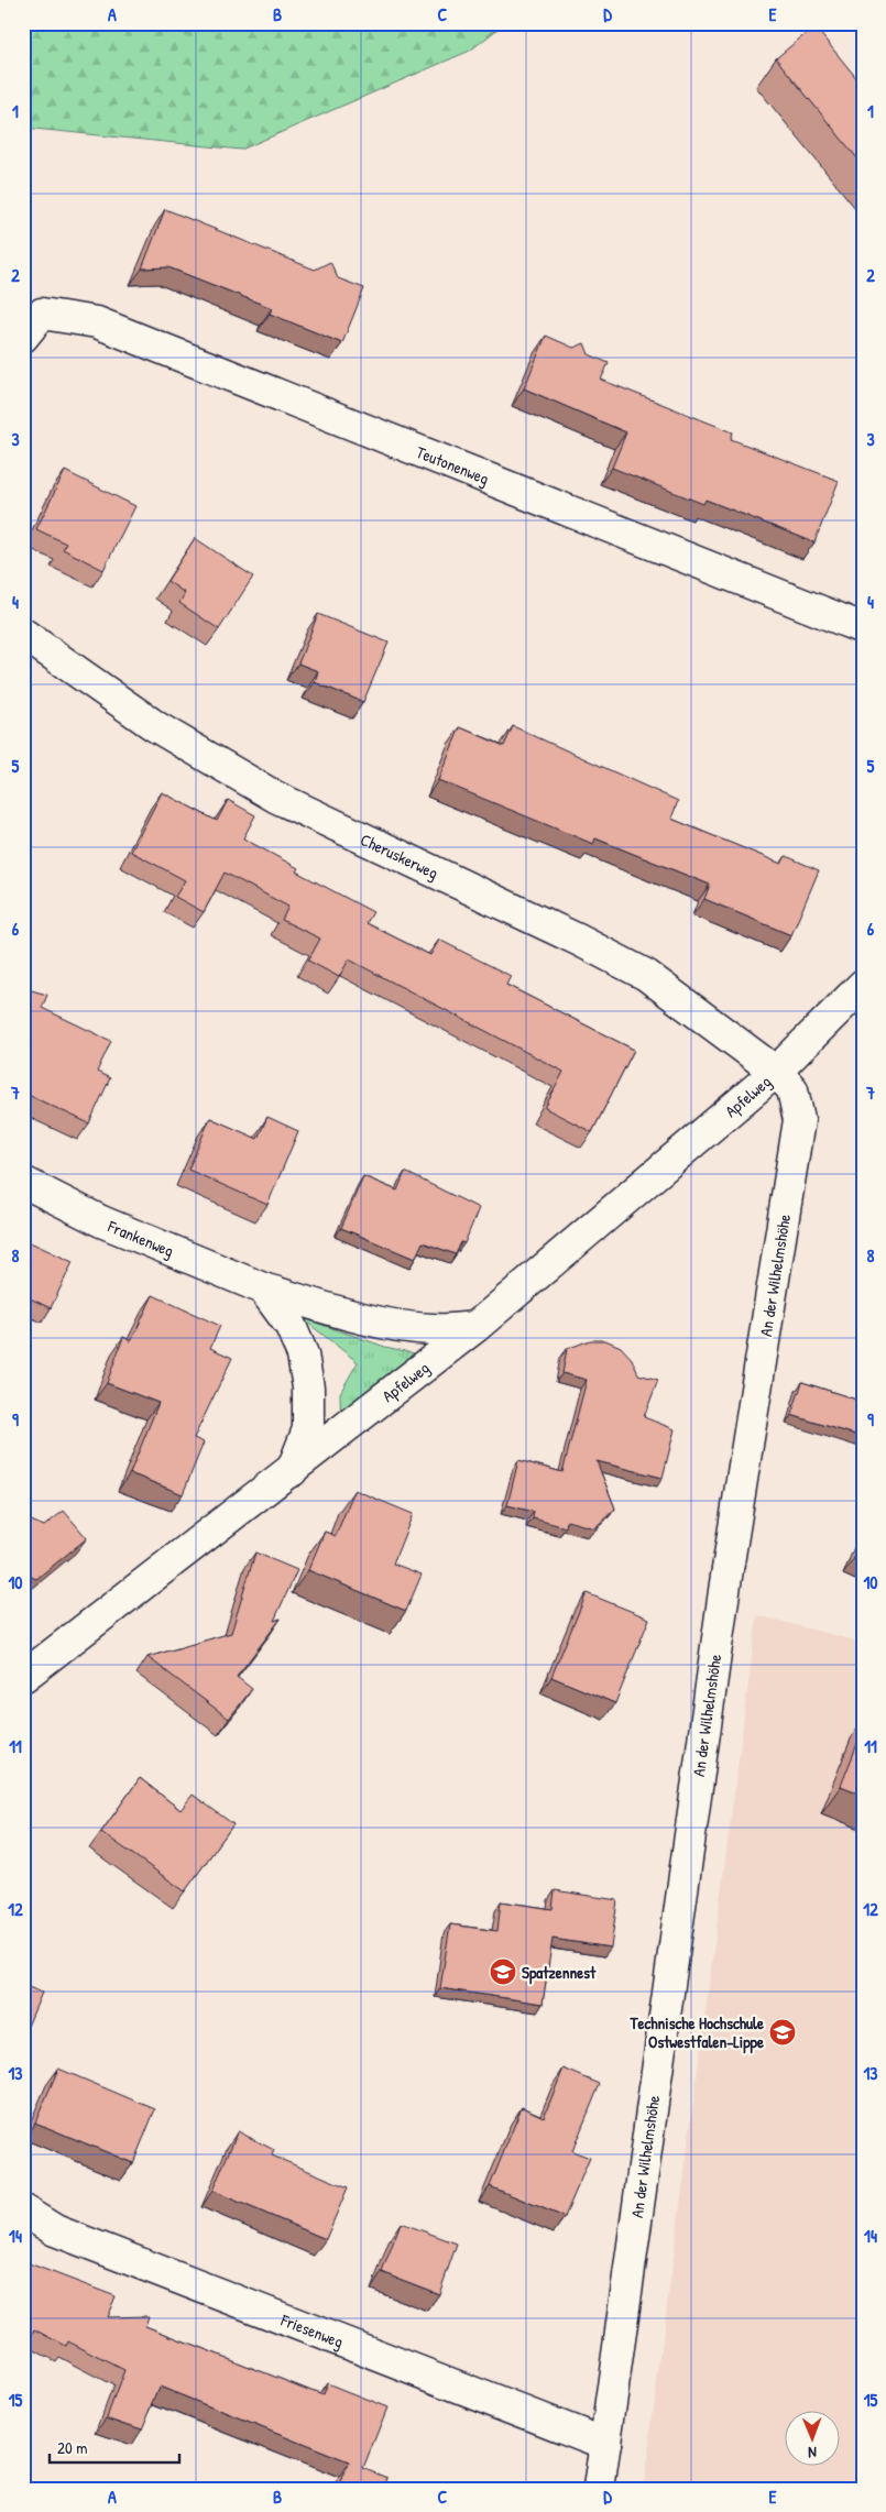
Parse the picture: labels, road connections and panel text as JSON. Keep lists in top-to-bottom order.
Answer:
{
  "streets": {
    "street": [
      "Teutonenweg",
      "Cheruskerweg",
      "Apfelweg",
      "Frankenweg",
      "An der Wilhelmshöhe",
      "Friesenweg"
    ]
  },
  "crossings": [
    ["Cheruskerweg", "Apfelweg"],
    ["Cheruskerweg", "An der Wilhelmshöhe"],
    ["Apfelweg", "Frankenweg"],
    ["Apfelweg", "An der Wilhelmshöhe"],
    ["An der Wilhelmshöhe", "Friesenweg"]
  ],
  "places": {
    "school or university": ["Spatzennest", "Technische Hochschule Ostwestfalen-Lippe"]
  },
  "scale_bar": "20 m",
  "north": "bottom",
  "grid": {
    "columns": [
      "A",
      "B",
      "C",
      "D",
      "E"
    ],
    "rows": [
      "1",
      "2",
      "3",
      "4",
      "5",
      "6",
      "7",
      "8",
      "9",
      "10",
      "11",
      "12",
      "13",
      "14",
      "15"
    ]
  }
}
